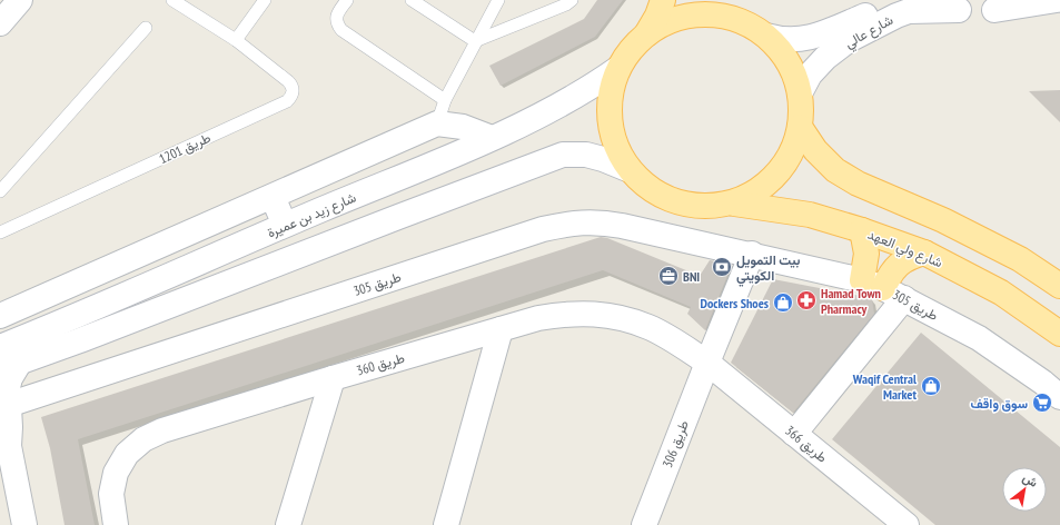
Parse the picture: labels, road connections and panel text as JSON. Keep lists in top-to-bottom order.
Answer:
{
  "streets": {
    "main road": ["شارع ولي العهد"],
    "street": [
      "شارع عالي",
      "شارع زيد بن عميرة",
      "طريق 305",
      "طريق 360",
      "طريق 306",
      "طريق 366"
    ],
    "lane": ["طريق 1201"]
  },
  "crossings": [
    ["طريق 360", "طريق 306"],
    ["طريق 360", "طريق 366"],
    ["طريق 306", "طريق 366"]
  ],
  "places": {
    "bank": ["بيت التمويل الكويتي"],
    "office": ["BNI"],
    "pharmacy": ["Hamad Town Pharmacy"],
    "shop": ["Dockers Shoes", "Waqif Central Market"],
    "supermarket": ["سوق واقف"]
  },
  "north": "top right"
}
